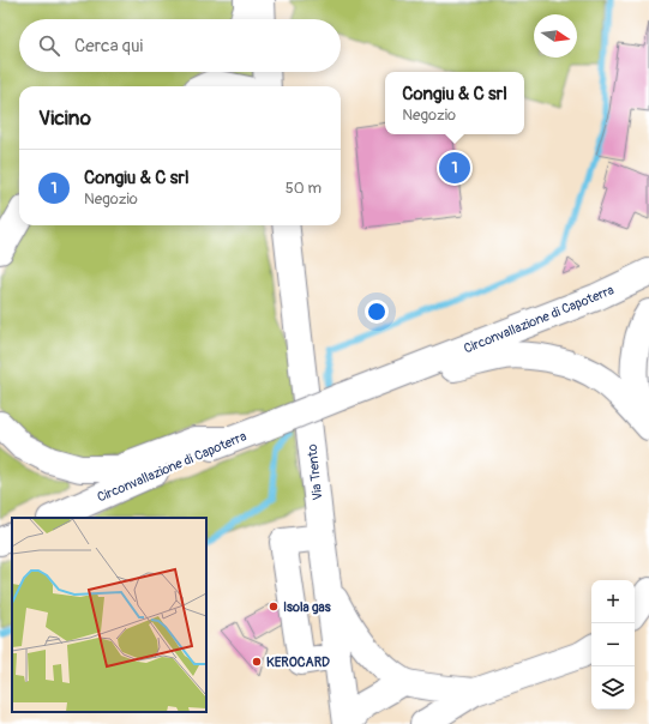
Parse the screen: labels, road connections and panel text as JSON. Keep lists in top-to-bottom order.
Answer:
{
  "streets": {
    "street": ["Circonvallazione di Capoterra", "Via Trento"]
  },
  "places": ["Isola gas", "KEROCARD"],
  "north": "right",
  "page": {
    "search": "Cerca qui",
    "popup": ["Congiu & C srl", "Negozio"],
    "heading": "Vicino",
    "list": [
      {
        "mark": "1",
        "name": "Congiu & C srl",
        "note": "Negozio",
        "value": "50 m"
      }
    ],
    "pins": "1",
    "map_buttons": ["+", "−"]
  }
}
